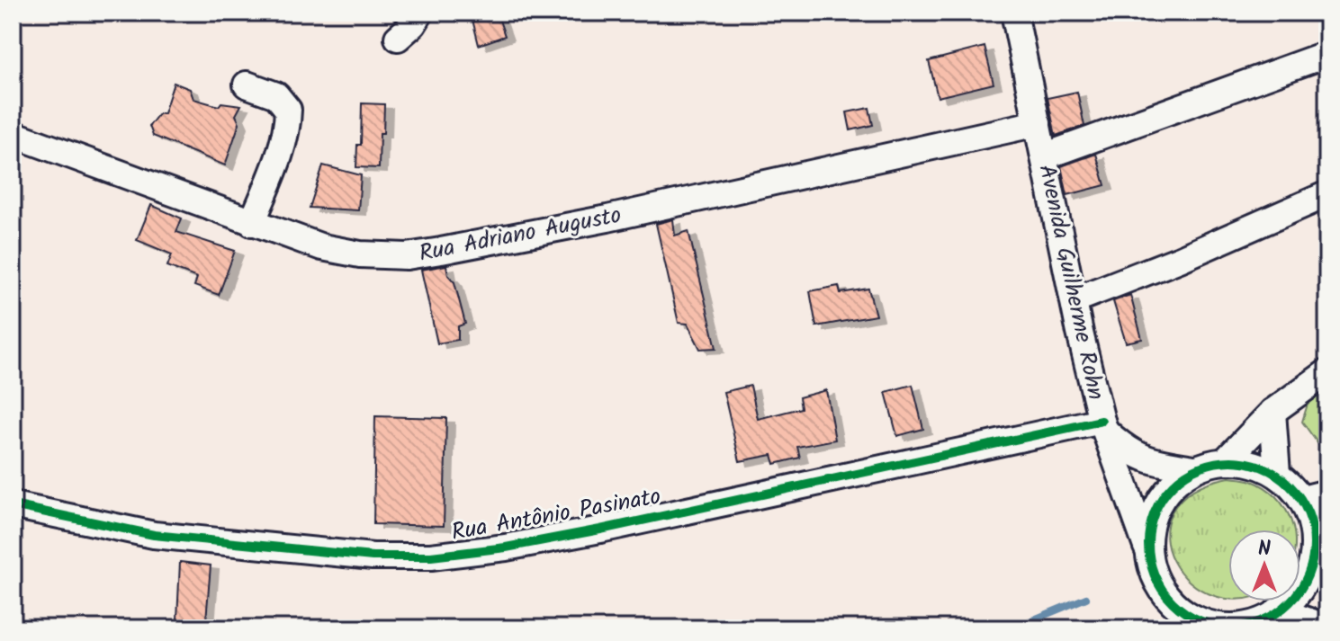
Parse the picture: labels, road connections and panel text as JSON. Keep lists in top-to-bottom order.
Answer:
{
  "streets": {
    "street": ["Rua Adriano Augusto", "Avenida Guilherme Rohn", "Rua Antônio Pasinato"]
  },
  "crossings": [
    ["Rua Adriano Augusto", "Avenida Guilherme Rohn"],
    ["Avenida Guilherme Rohn", "Rua Antônio Pasinato"]
  ],
  "north": "top"
}
